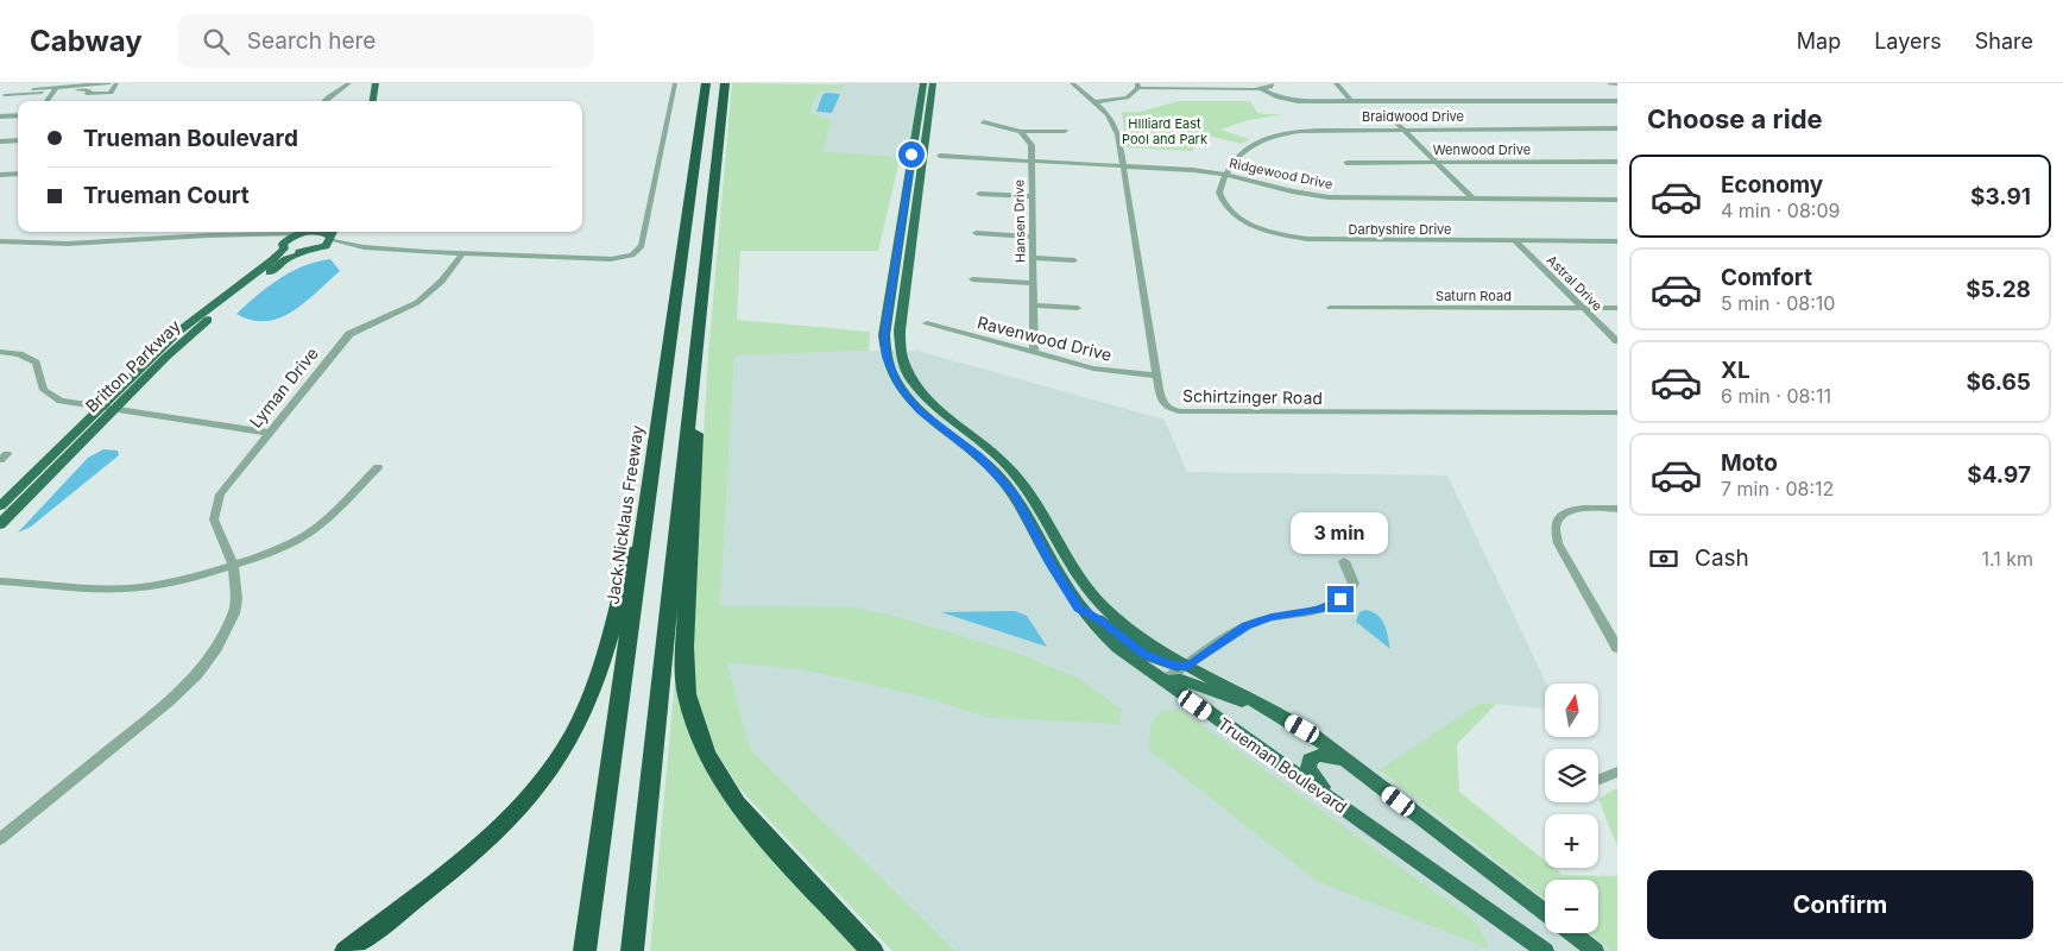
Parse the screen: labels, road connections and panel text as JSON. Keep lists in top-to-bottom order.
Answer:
{
  "streets": {
    "highway": ["Jack Nicklaus Freeway"],
    "main road": ["Britton Parkway", "Trueman Boulevard"],
    "street": [
      "Braidwood Drive",
      "Wenwood Drive",
      "Ridgewood Drive",
      "Hansen Drive",
      "Darbyshire Drive",
      "Astral Drive",
      "Saturn Road",
      "Ravenwood Drive",
      "Lyman Drive",
      "Schirtzinger Road"
    ]
  },
  "crossings": [
    ["Braidwood Drive", "Ridgewood Drive"],
    ["Braidwood Drive", "Darbyshire Drive"],
    ["Ridgewood Drive", "Hansen Drive"],
    ["Ridgewood Drive", "Darbyshire Drive"],
    ["Ridgewood Drive", "Schirtzinger Road"],
    ["Hansen Drive", "Ravenwood Drive"],
    ["Darbyshire Drive", "Astral Drive"],
    ["Astral Drive", "Saturn Road"],
    ["Ravenwood Drive", "Schirtzinger Road"]
  ],
  "parks": ["HIlliard East Pool and Park"],
  "north": "top",
  "page": {
    "header": "Cabway",
    "search": "Search here",
    "nav": ["Map", "Layers", "Share"],
    "heading": "Choose a ride",
    "banner": ["Trueman Boulevard", "Trueman Court"],
    "list": [
      {
        "name": "Economy",
        "note": "4 min · 08:09",
        "value": "$3.91"
      },
      {
        "name": "Comfort",
        "note": "5 min · 08:10",
        "value": "$5.28"
      },
      {
        "name": "XL",
        "note": "6 min · 08:11",
        "value": "$6.65"
      },
      {
        "name": "Moto",
        "note": "7 min · 08:12",
        "value": "$4.97"
      }
    ],
    "bubble": "3 min",
    "pay": ["Cash", "1.1 km"],
    "map_buttons": ["+", "−"],
    "buttons": "Confirm"
  }
}
